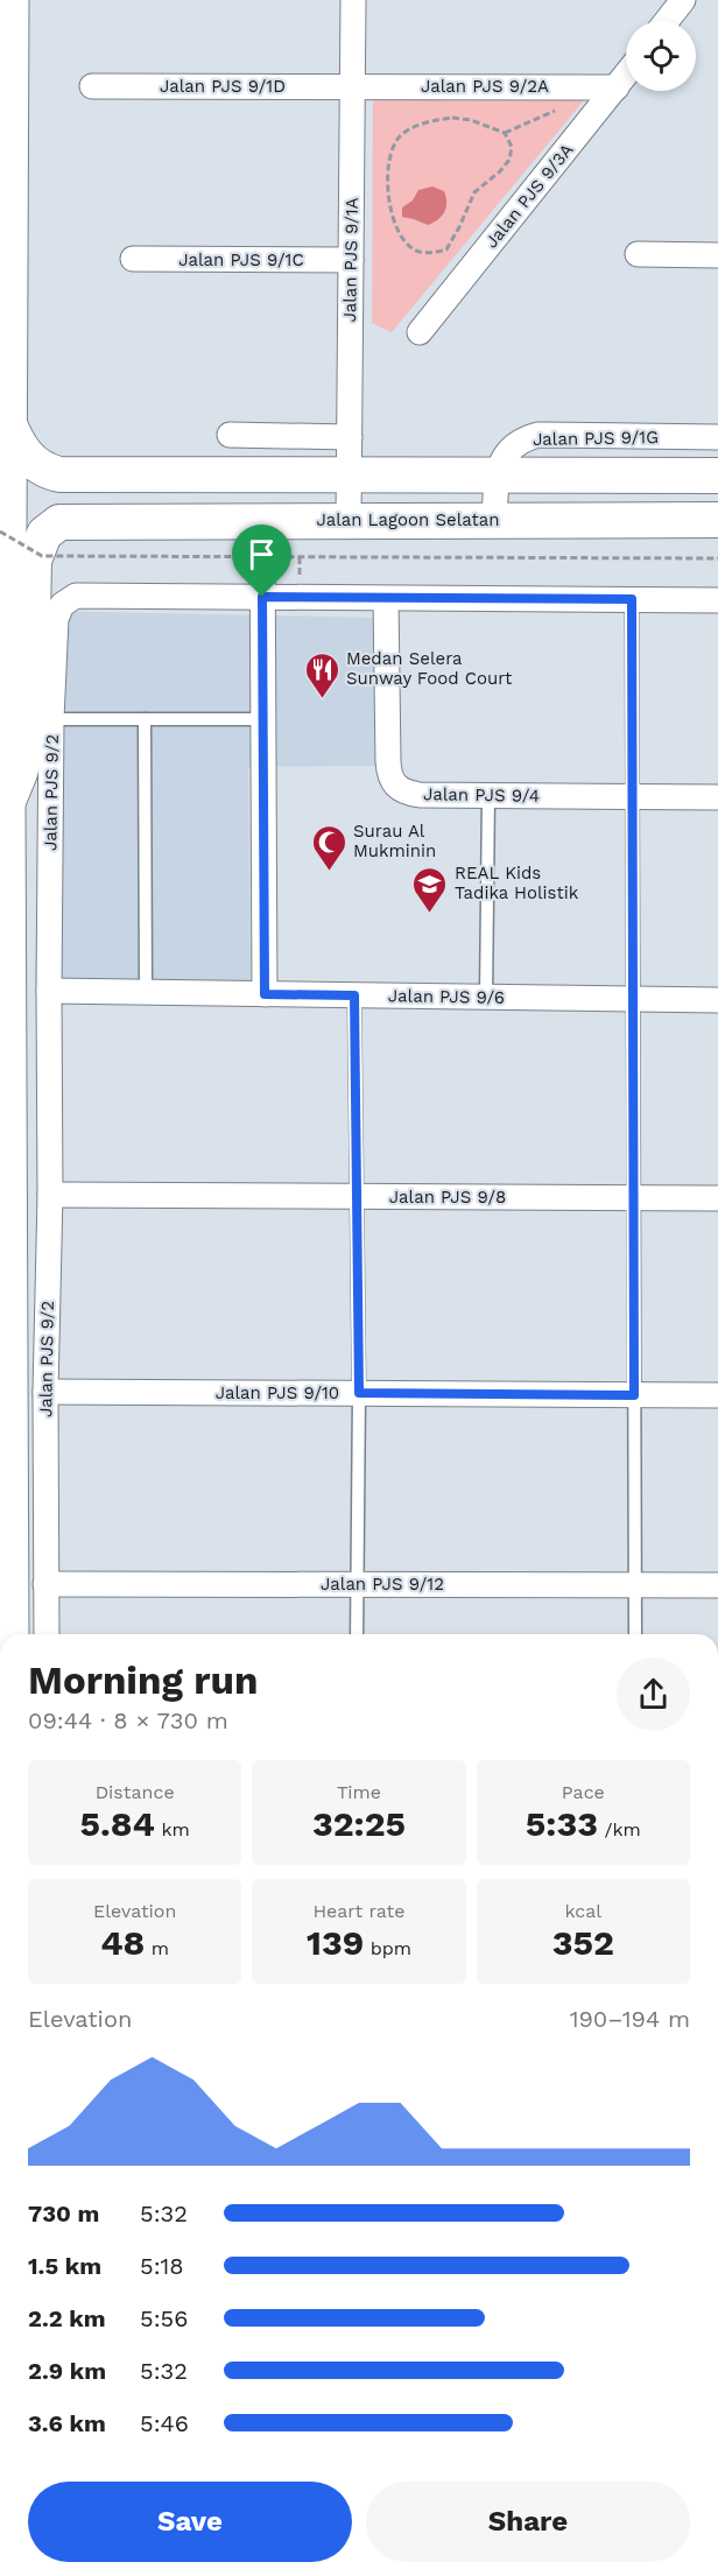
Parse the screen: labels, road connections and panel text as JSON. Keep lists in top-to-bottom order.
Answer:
{
  "streets": {
    "main road": ["Jalan Lagoon Selatan"],
    "street": [
      "Jalan PJS 9/1D",
      "Jalan PJS 9/2A",
      "Jalan PJS 9/3A",
      "Jalan PJS 9/1C",
      "Jalan PJS 9/1A",
      "Jalan PJS 9/1G",
      "Jalan PJS 9/2",
      "Jalan PJS 9/4",
      "Jalan PJS 9/6",
      "Jalan PJS 9/8",
      "Jalan PJS 9/10",
      "Jalan PJS 9/12"
    ]
  },
  "crossings": [
    ["Jalan PJS 9/1D", "Jalan PJS 9/2A"],
    ["Jalan PJS 9/1D", "Jalan PJS 9/1A"],
    ["Jalan PJS 9/2A", "Jalan PJS 9/3A"],
    ["Jalan PJS 9/2A", "Jalan PJS 9/1A"],
    ["Jalan PJS 9/1C", "Jalan PJS 9/1A"],
    ["Jalan PJS 9/1A", "Jalan Lagoon Selatan"],
    ["Jalan PJS 9/1G", "Jalan Lagoon Selatan"],
    ["Jalan PJS 9/2", "Jalan PJS 9/4"],
    ["Jalan PJS 9/2", "Jalan PJS 9/6"],
    ["Jalan PJS 9/2", "Jalan PJS 9/8"],
    ["Jalan PJS 9/2", "Jalan PJS 9/10"],
    ["Jalan PJS 9/2", "Jalan PJS 9/12"]
  ],
  "places": {
    "restaurant": ["Medan Selera Sunway Food Court"],
    "mosque": ["Surau Al Mukminin"],
    "school or university": ["REAL Kids Tadika Holistik"]
  },
  "page": {
    "heading": ["Morning run", "09:44 · 8 × 730 m"],
    "stats": [
      ["Distance", "5.84 km"],
      ["Time", "32:25"],
      ["Pace", "5:33 /km"],
      ["Elevation", "48 m"],
      ["Heart rate", "139 bpm"],
      ["kcal", "352"]
    ],
    "chart": ["Elevation", "190–194 m"],
    "list": [
      {
        "name": "730 m",
        "note": "5:32"
      },
      {
        "name": "1.5 km",
        "note": "5:18"
      },
      {
        "name": "2.2 km",
        "note": "5:56"
      },
      {
        "name": "2.9 km",
        "note": "5:32"
      },
      {
        "name": "3.6 km",
        "note": "5:46"
      }
    ],
    "buttons": ["Save", "Share"]
  }
}
